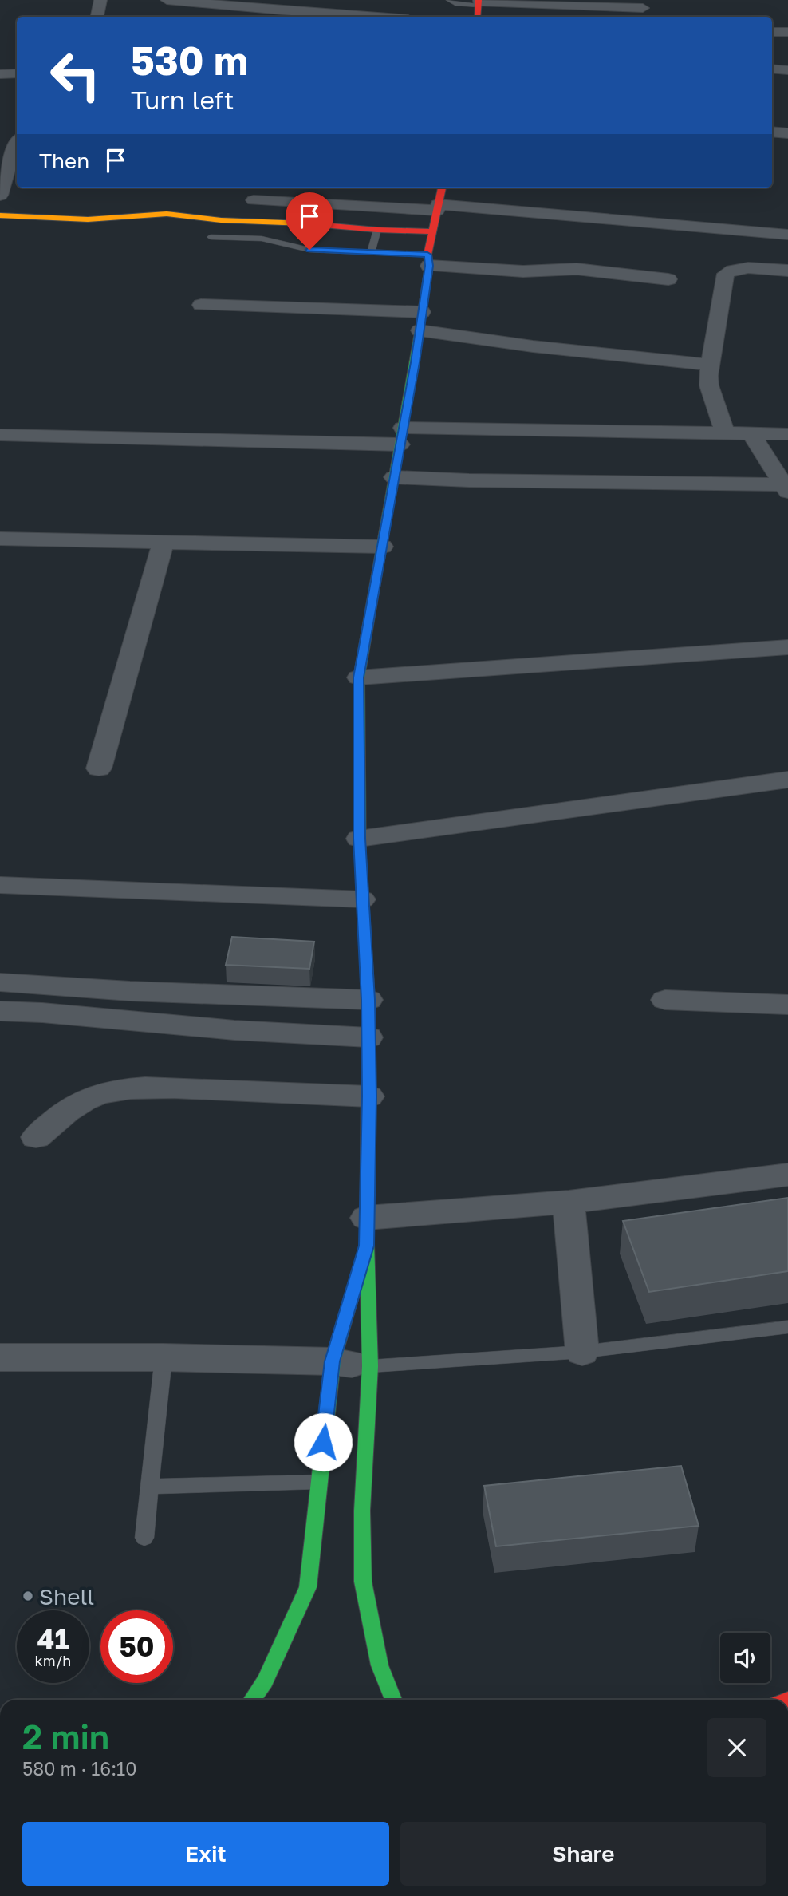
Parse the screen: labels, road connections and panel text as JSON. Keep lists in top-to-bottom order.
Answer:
{
  "places": ["Shell"],
  "page": {
    "turn": ["530 m", "Turn left"],
    "then": "Then",
    "speed": "41 km/h",
    "limit": "50",
    "heading": ["2 min", "580 m · 16:10"],
    "buttons": ["Exit", "Share"]
  }
}
